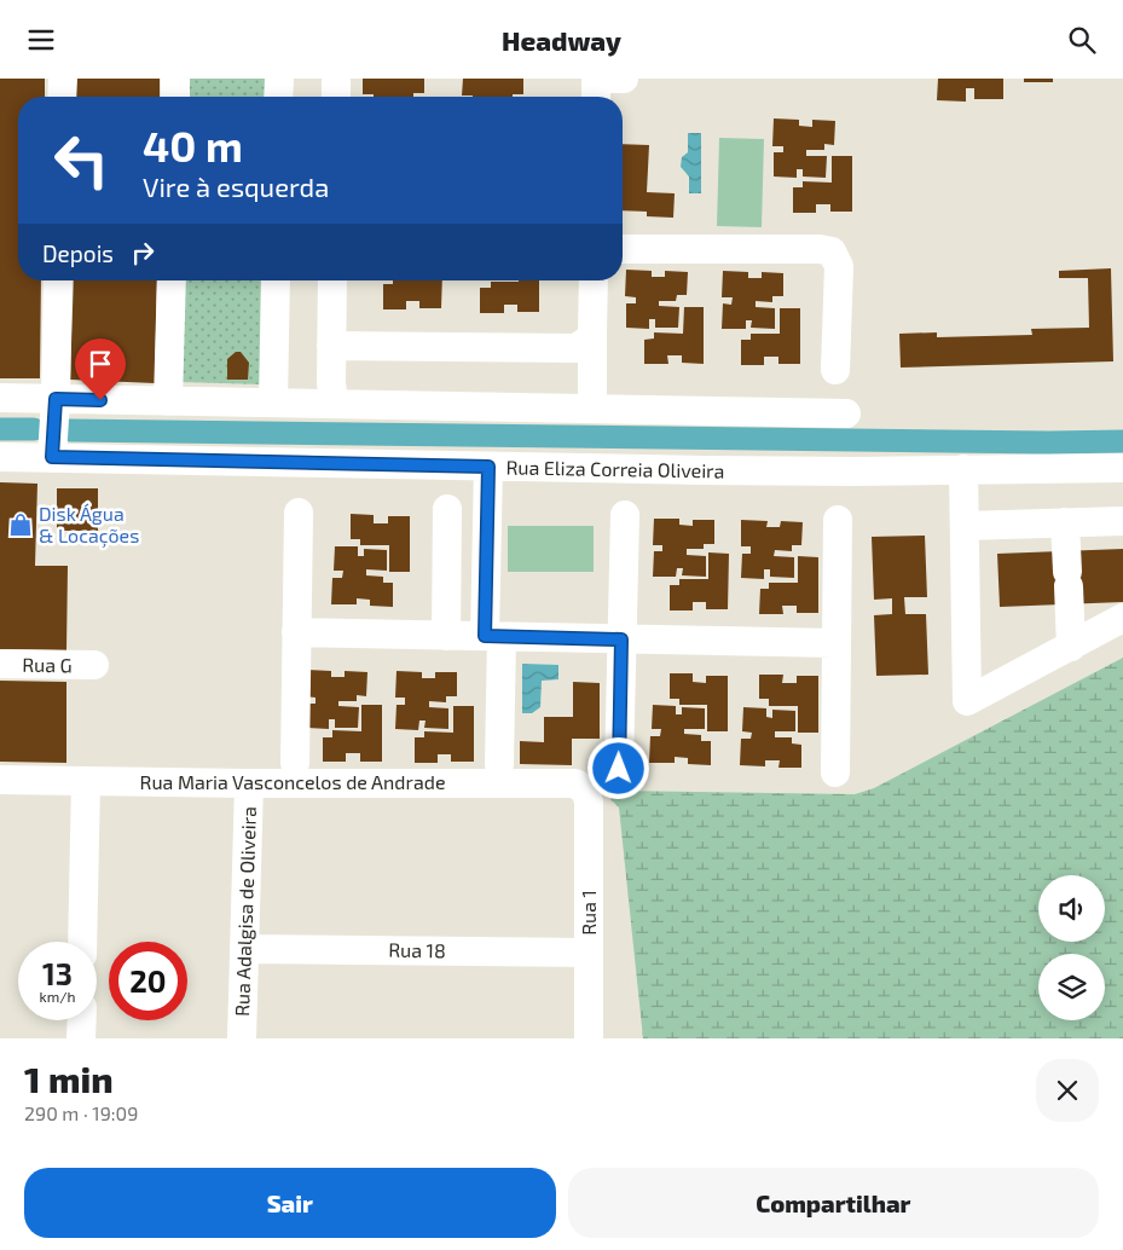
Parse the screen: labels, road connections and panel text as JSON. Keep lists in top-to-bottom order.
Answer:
{
  "streets": {
    "street": [
      "Rua Eliza Correia Oliveira",
      "Rua G",
      "Rua Maria Vasconcelos de Andrade",
      "Rua Adalgisa de Oliveira",
      "Rua 1",
      "Rua 18"
    ]
  },
  "crossings": [
    ["Rua Maria Vasconcelos de Andrade", "Rua Adalgisa de Oliveira"],
    ["Rua Maria Vasconcelos de Andrade", "Rua 1"],
    ["Rua Adalgisa de Oliveira", "Rua 18"],
    ["Rua 1", "Rua 18"]
  ],
  "places": {
    "shop": ["Disk Água & Locações"]
  },
  "page": {
    "header": "Headway",
    "turn": ["40 m", "Vire à esquerda"],
    "then": "Depois",
    "speed": "13 km/h",
    "limit": "20",
    "heading": ["1 min", "290 m · 19:09"],
    "buttons": ["Sair", "Compartilhar"]
  }
}
